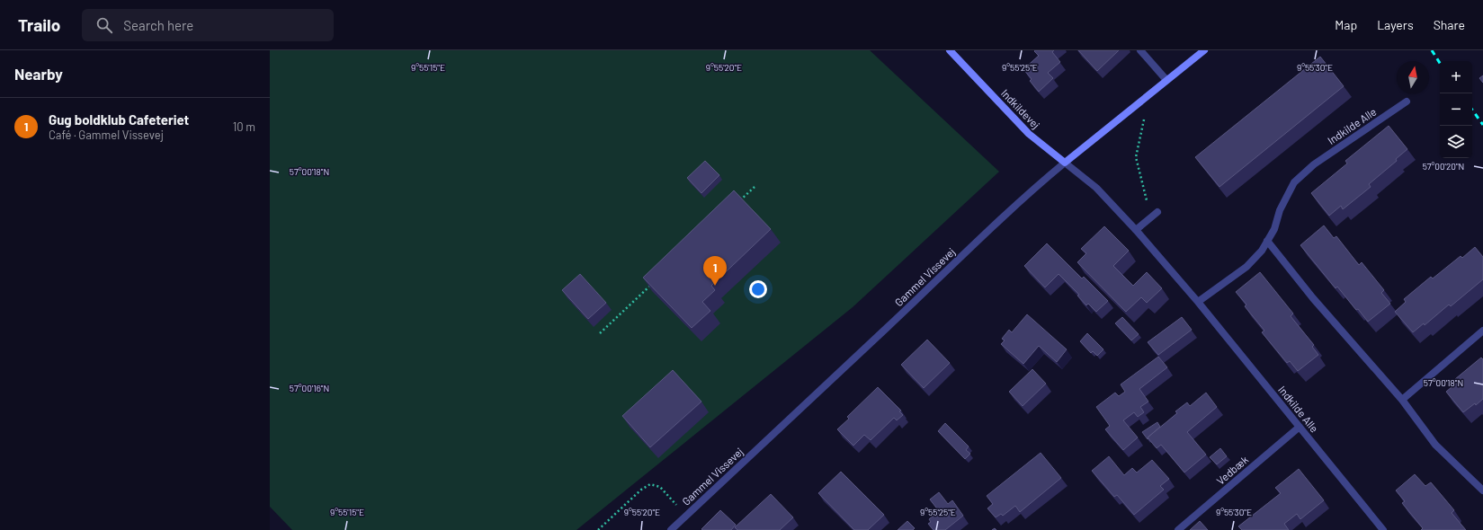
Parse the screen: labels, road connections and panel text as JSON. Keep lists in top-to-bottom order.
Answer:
{
  "streets": {
    "street": [
      "Indkildevej",
      "Indkilde Alle",
      "Gammel Vissevej",
      "Vedbæk"
    ]
  },
  "crossings": [
    ["Indkildevej", "Indkilde Alle"],
    ["Indkildevej", "Gammel Vissevej"],
    ["Indkilde Alle", "Gammel Vissevej"],
    ["Indkilde Alle", "Vedbæk"]
  ],
  "north": "top",
  "page": {
    "header": "Trailo",
    "search": "Search here",
    "nav": ["Map", "Layers", "Share"],
    "heading": "Nearby",
    "map_buttons": ["+", "−"],
    "list": [
      {
        "mark": "1",
        "name": "Gug boldklub Cafeteriet",
        "note": "Café · Gammel Vissevej",
        "value": "10 m"
      }
    ],
    "pins": "1"
  },
  "coordinates": [
    "9°55'15\"E",
    "9°55'20\"E",
    "9°55'25\"E",
    "9°55'30\"E",
    "57°00'20\"N",
    "57°00'18\"N",
    "57°00'16\"N"
  ]
}
